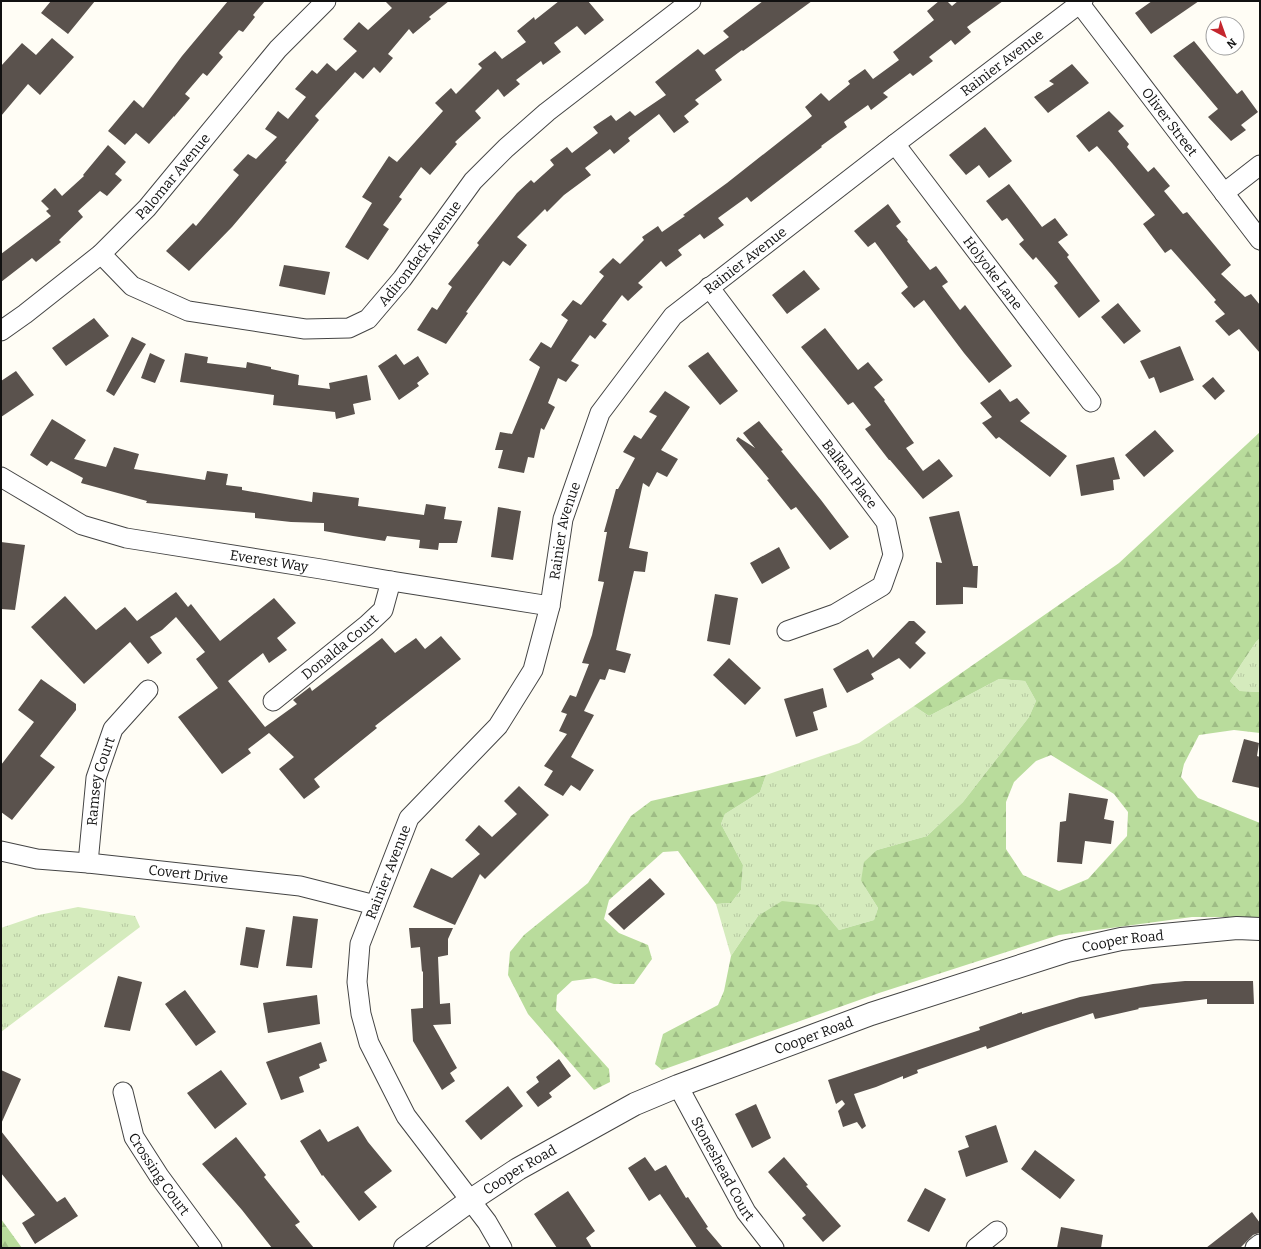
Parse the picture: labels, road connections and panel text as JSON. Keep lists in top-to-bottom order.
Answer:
{
  "streets": {
    "street": [
      "Rainier Avenue",
      "Oliver Street",
      "Palomar Avenue",
      "Adirondack Avenue",
      "Holyoke Lane",
      "Balkan Place",
      "Everest Way",
      "Donalda Court",
      "Ramsey Court",
      "Covert Drive",
      "Cooper Road",
      "Stoneshead Court",
      "Crossing Court"
    ]
  },
  "crossings": [
    ["Rainier Avenue", "Oliver Street"],
    ["Rainier Avenue", "Holyoke Lane"],
    ["Rainier Avenue", "Balkan Place"],
    ["Rainier Avenue", "Everest Way"],
    ["Rainier Avenue", "Covert Drive"],
    ["Rainier Avenue", "Cooper Road"],
    ["Palomar Avenue", "Adirondack Avenue"],
    ["Everest Way", "Donalda Court"],
    ["Ramsey Court", "Covert Drive"],
    ["Cooper Road", "Stoneshead Court"]
  ],
  "north": "bottom right"
}
